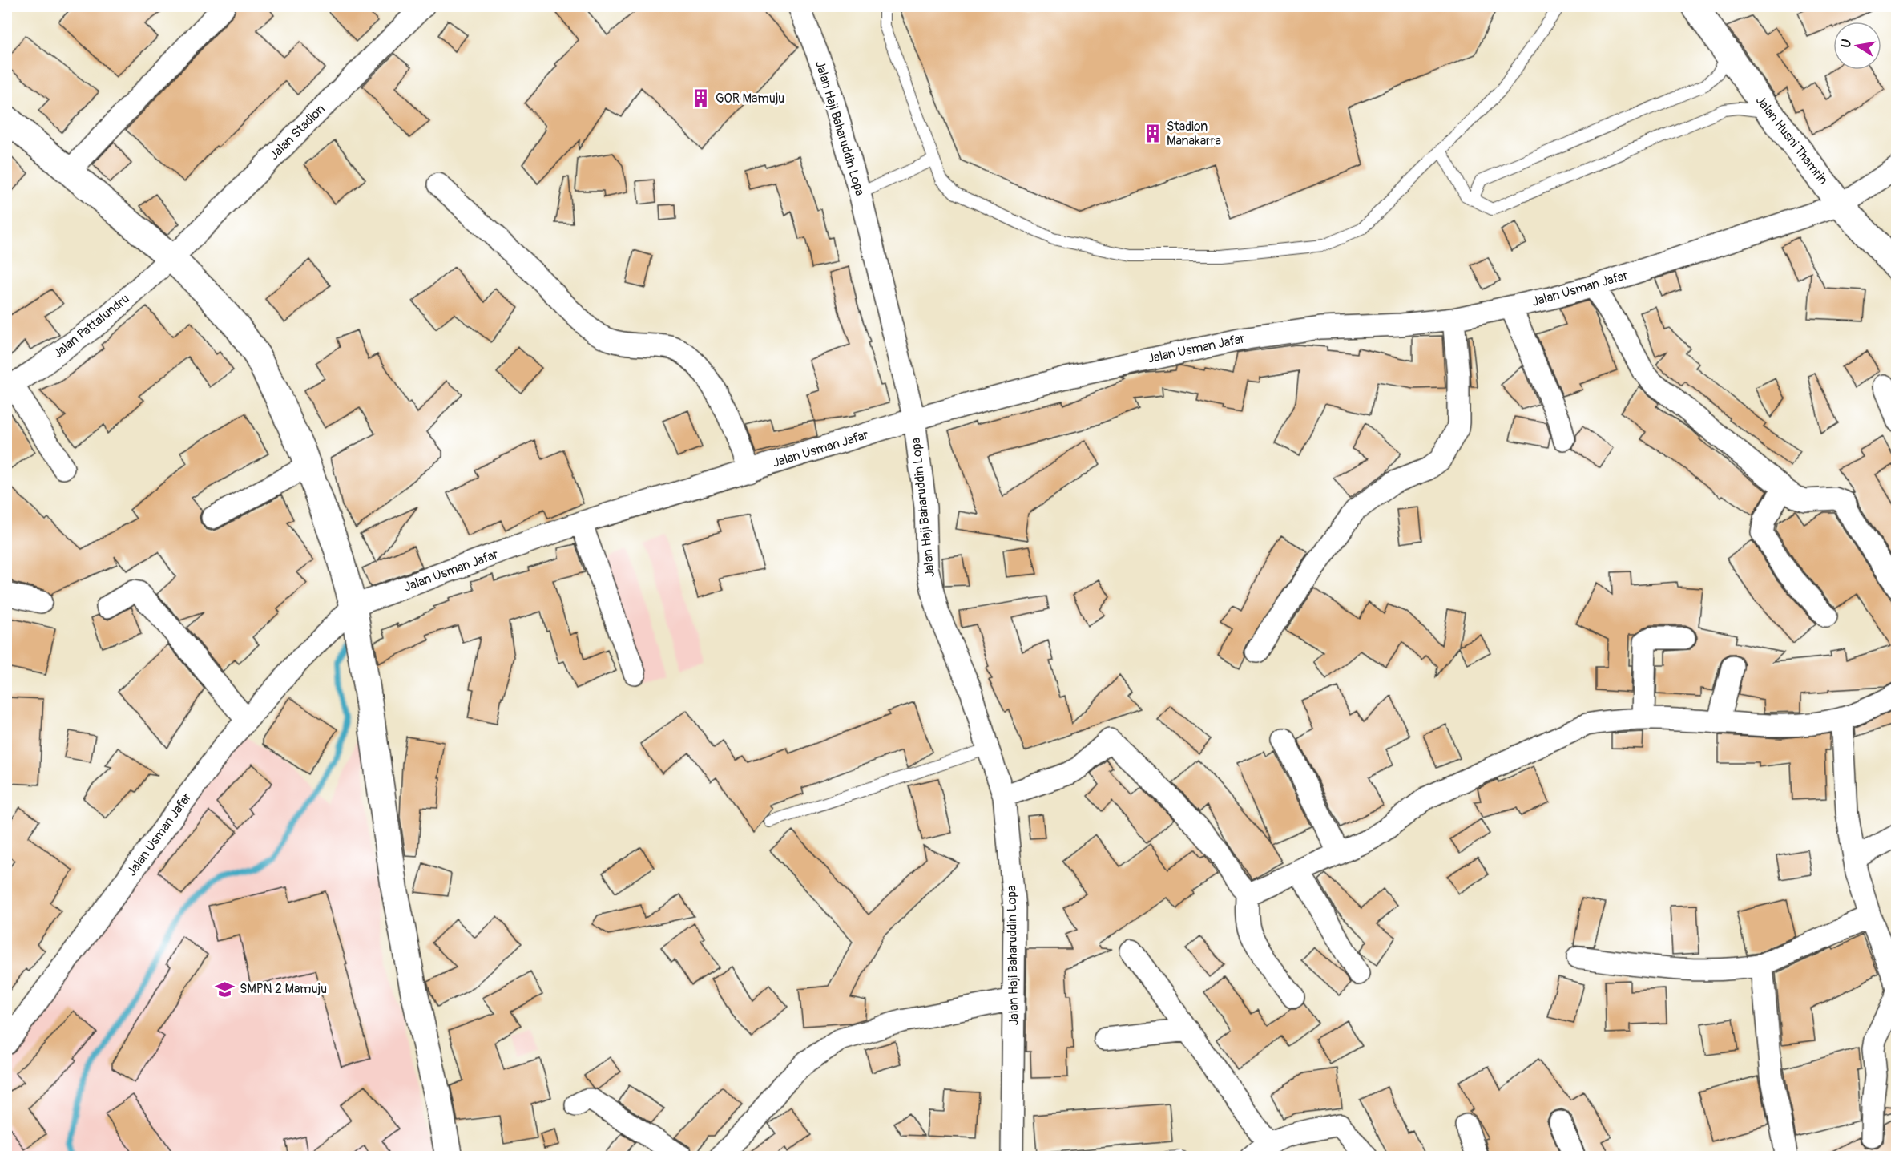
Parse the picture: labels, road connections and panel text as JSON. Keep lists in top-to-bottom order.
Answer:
{
  "streets": {
    "street": [
      "Jalan Haji Baharuddin Lopa",
      "Jalan Stadion",
      "Jalan Husni Thamrin",
      "Jalan Usman Jafar",
      "Jalan Pattalundru"
    ]
  },
  "crossings": [
    ["Jalan Haji Baharuddin Lopa", "Jalan Usman Jafar"],
    ["Jalan Stadion", "Jalan Pattalundru"],
    ["Jalan Husni Thamrin", "Jalan Usman Jafar"]
  ],
  "places": {
    "building": ["GOR Mamuju", "Stadion Manakarra"],
    "school or university": ["SMPN 2 Mamuju"]
  },
  "north": "left"
}
